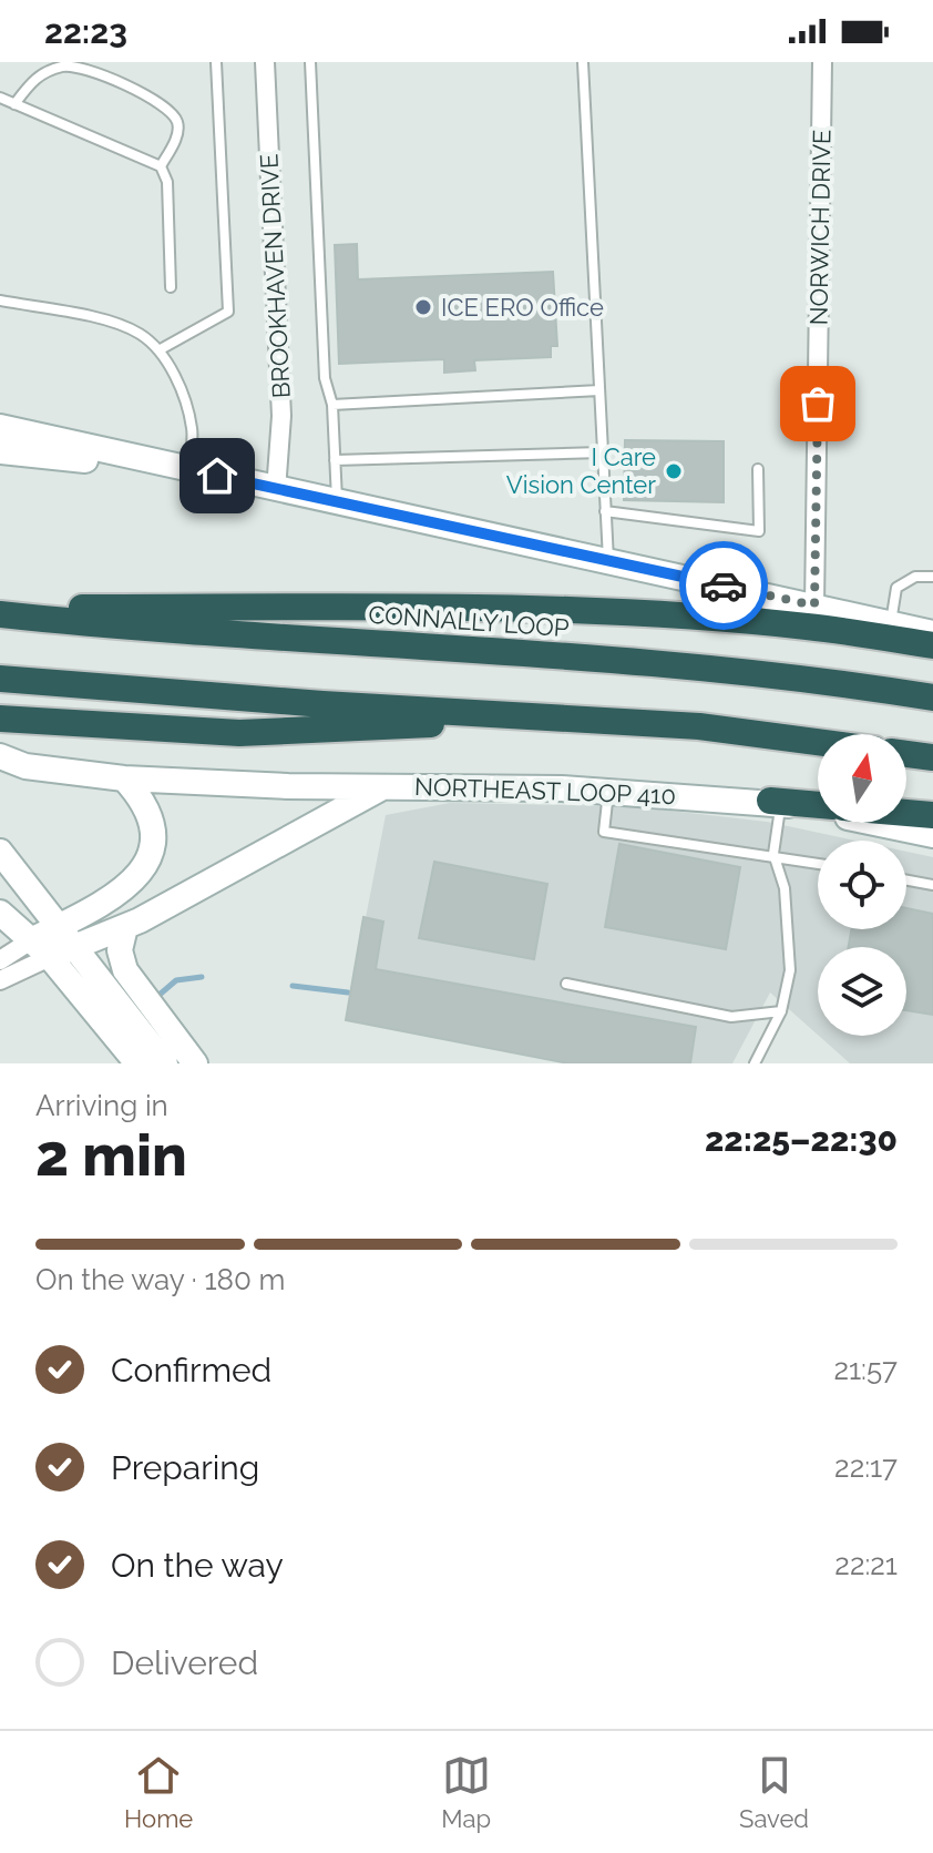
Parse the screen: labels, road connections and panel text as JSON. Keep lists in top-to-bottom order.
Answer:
{
  "streets": {
    "highway": ["CONNALLY LOOP"],
    "main road": ["NORTHEAST LOOP 410"],
    "street": ["NORWICH DRIVE", "BROOKHAVEN DRIVE"]
  },
  "places": ["ICE ERO Office", "I Care Vision Center"],
  "north": "top",
  "page": {
    "status": "22:23",
    "heading": ["2 min", "Arriving in", "22:25–22:30"],
    "bar": "On the way · 180 m",
    "list": [
      ["Confirmed", "21:57"],
      ["Preparing", "22:17"],
      ["On the way", "22:21"],
      "Delivered"
    ],
    "tabs": ["Home", "Map", "Saved"]
  }
}
